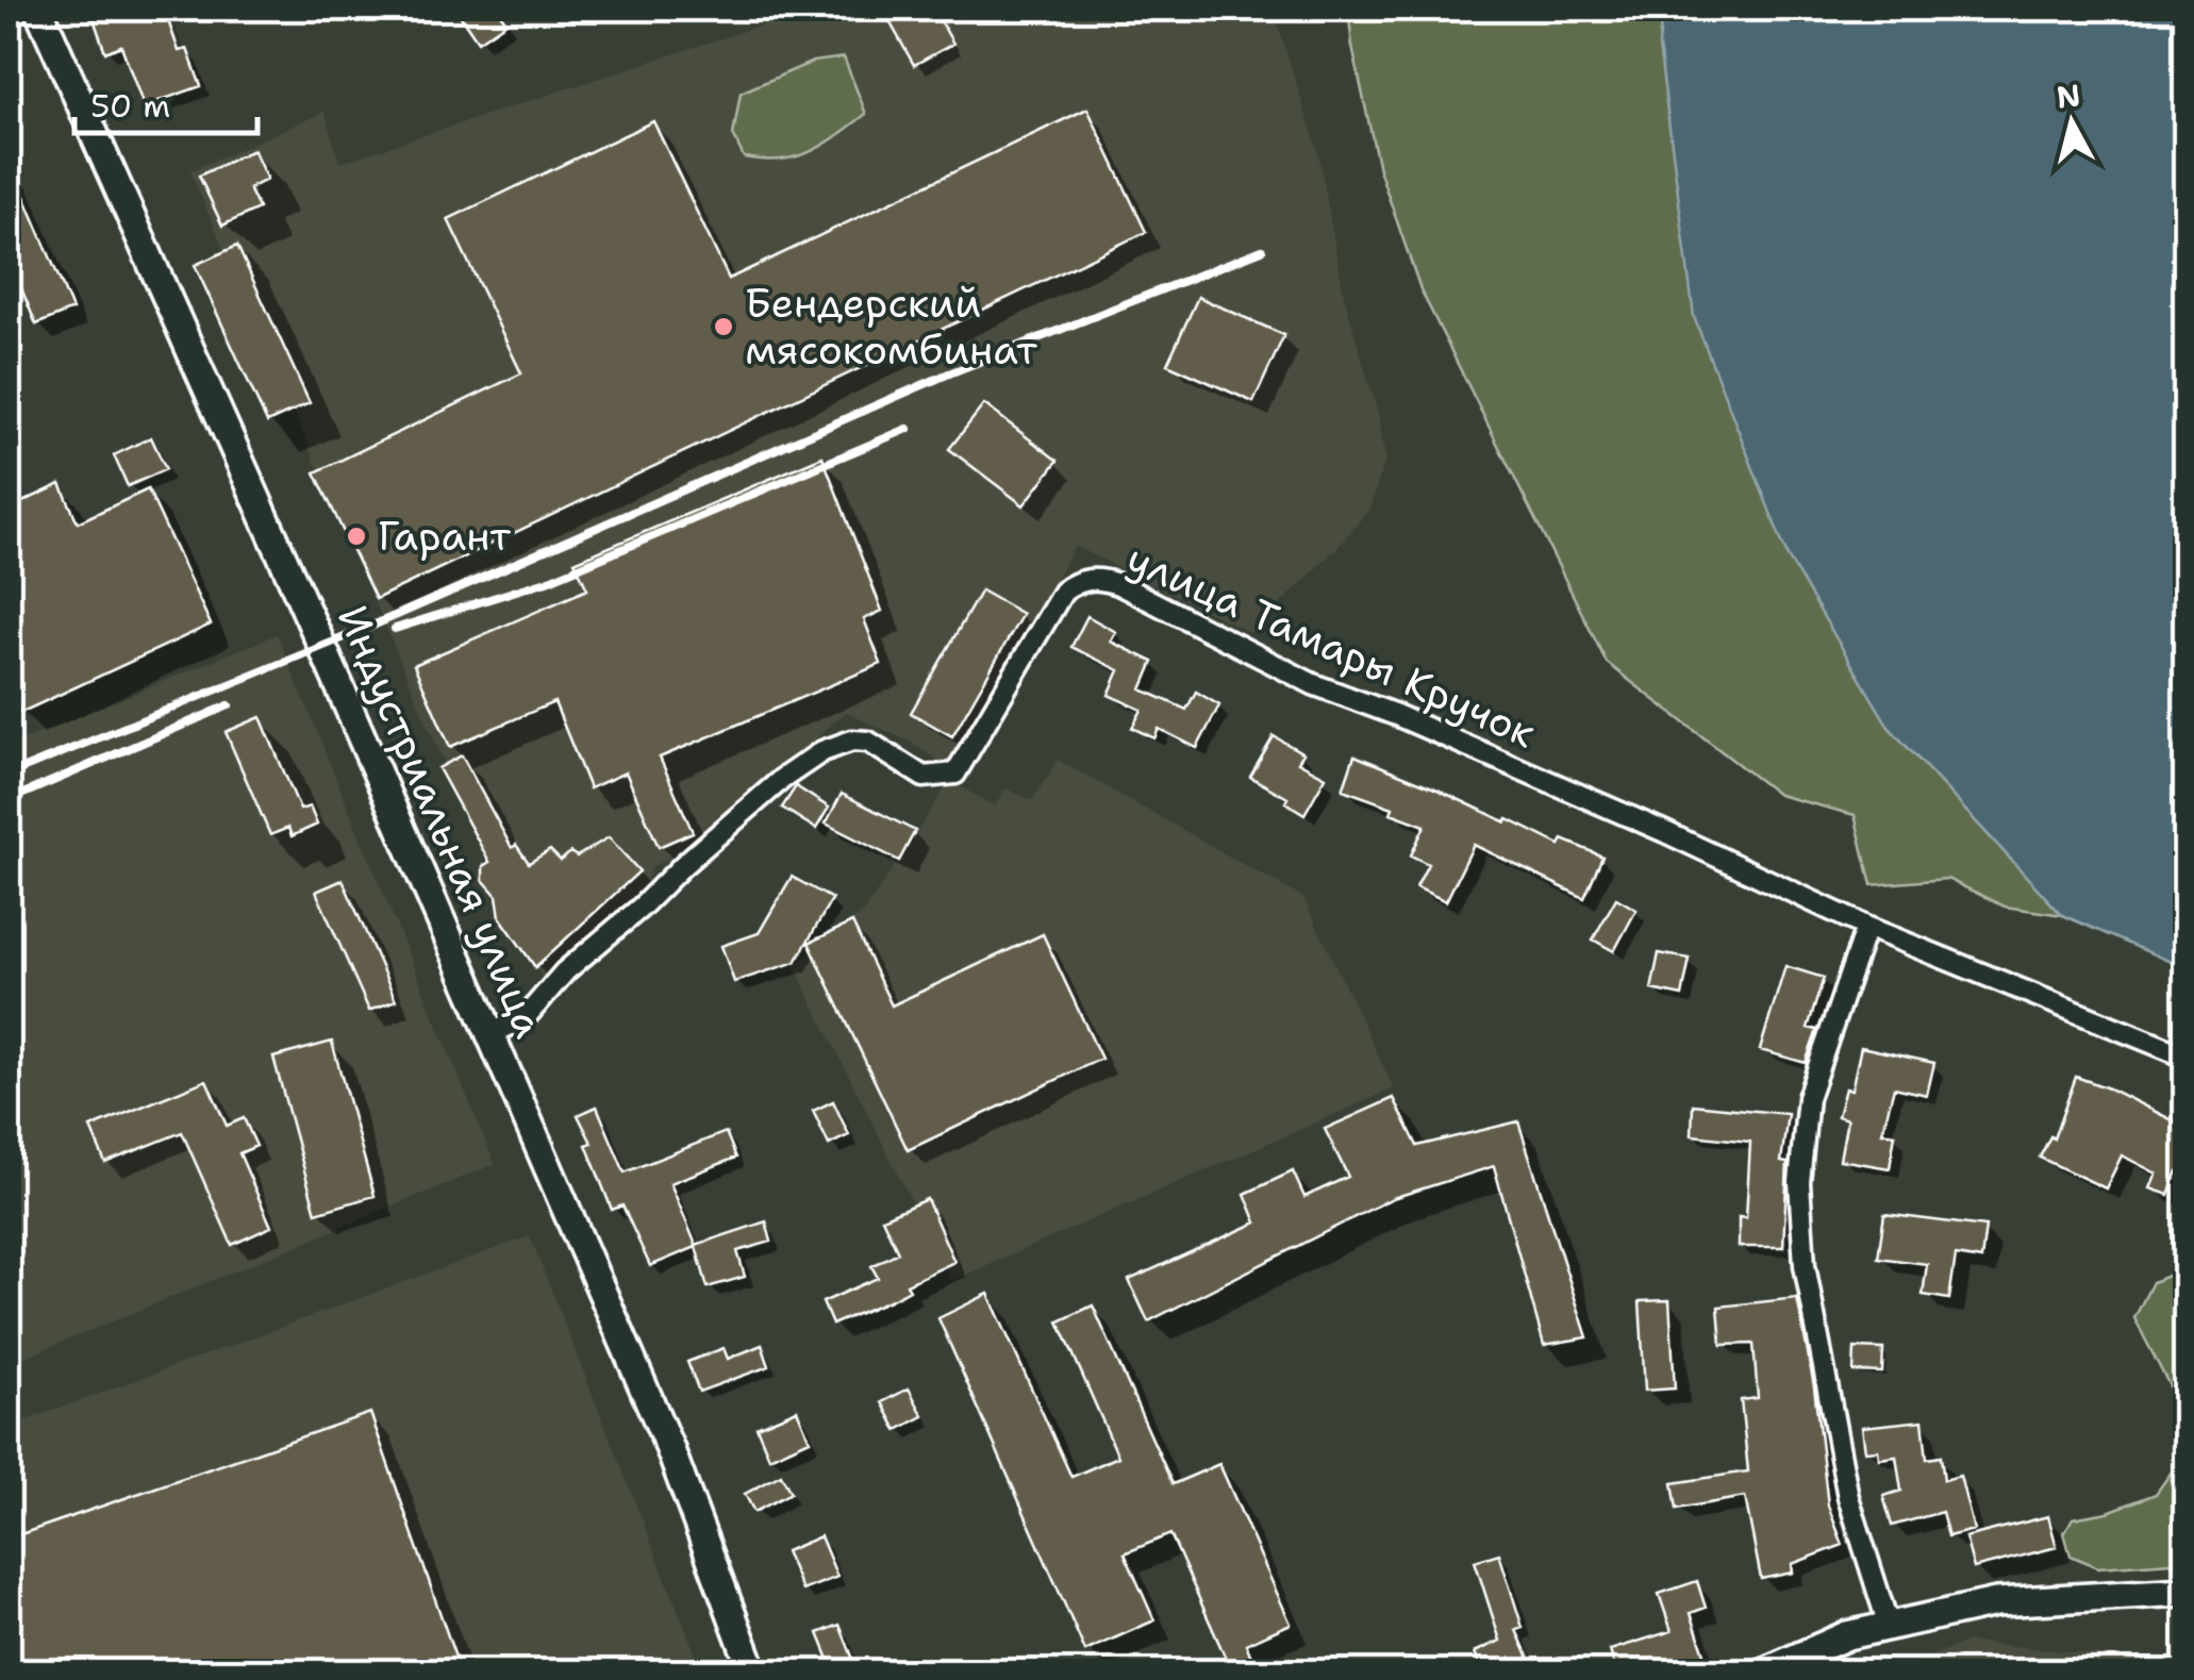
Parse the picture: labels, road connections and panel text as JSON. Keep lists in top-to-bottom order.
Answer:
{
  "streets": {
    "main road": ["Индустриальная улица"],
    "street": ["улица Тамары Кручок"]
  },
  "crossings": [
    ["улица Тамары Кручок", "Индустриальная улица"]
  ],
  "places": ["Бендерский мясокомбинат", "Гарант"],
  "scale_bar": "50 m",
  "north": "top"
}
